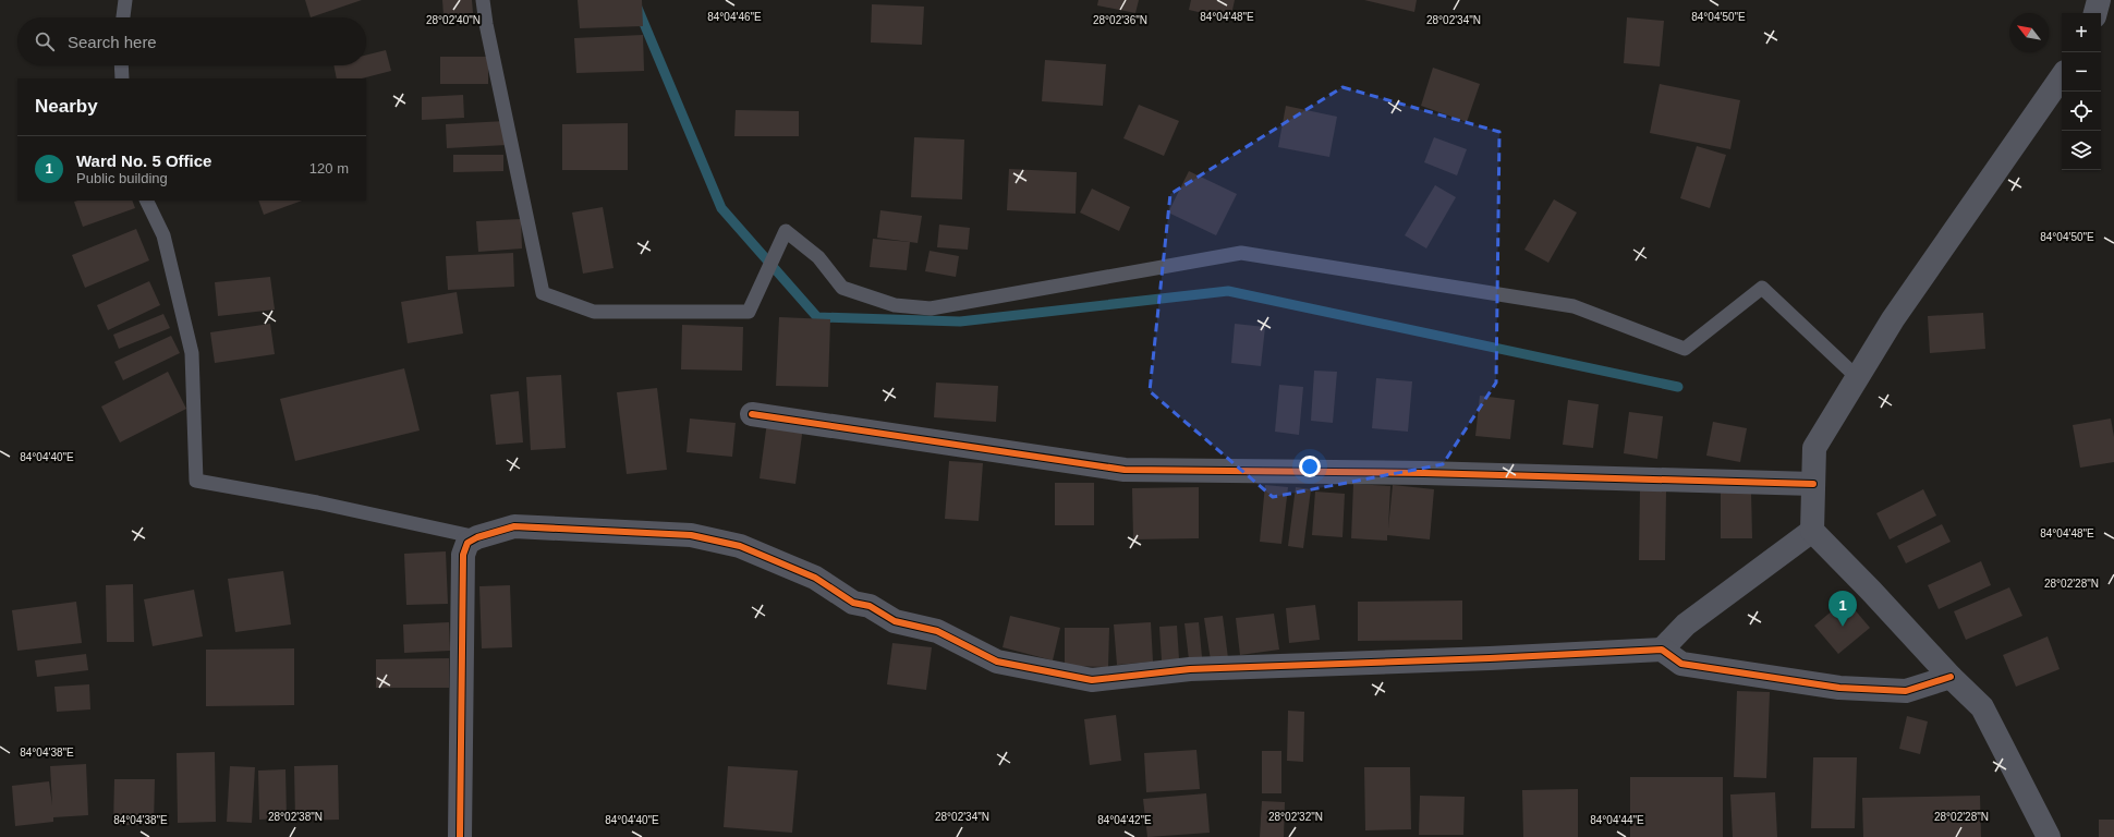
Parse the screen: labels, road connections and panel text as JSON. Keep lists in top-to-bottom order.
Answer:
{
  "north": "top left",
  "page": {
    "map_buttons": ["+", "−"],
    "search": "Search here",
    "heading": "Nearby",
    "list": [
      {
        "mark": "1",
        "name": "Ward No. 5 Office",
        "note": "Public building",
        "value": "120 m"
      }
    ],
    "pins": "1"
  },
  "coordinates": [
    "84°04'46\"E",
    "84°04'48\"E",
    "84°04'50\"E",
    "28°02'40\"N",
    "28°02'36\"N",
    "28°02'34\"N",
    "84°04'40\"E",
    "28°02'28\"N",
    "84°04'38\"E",
    "28°02'38\"N",
    "28°02'32\"N",
    "84°04'42\"E",
    "84°04'44\"E"
  ]
}
